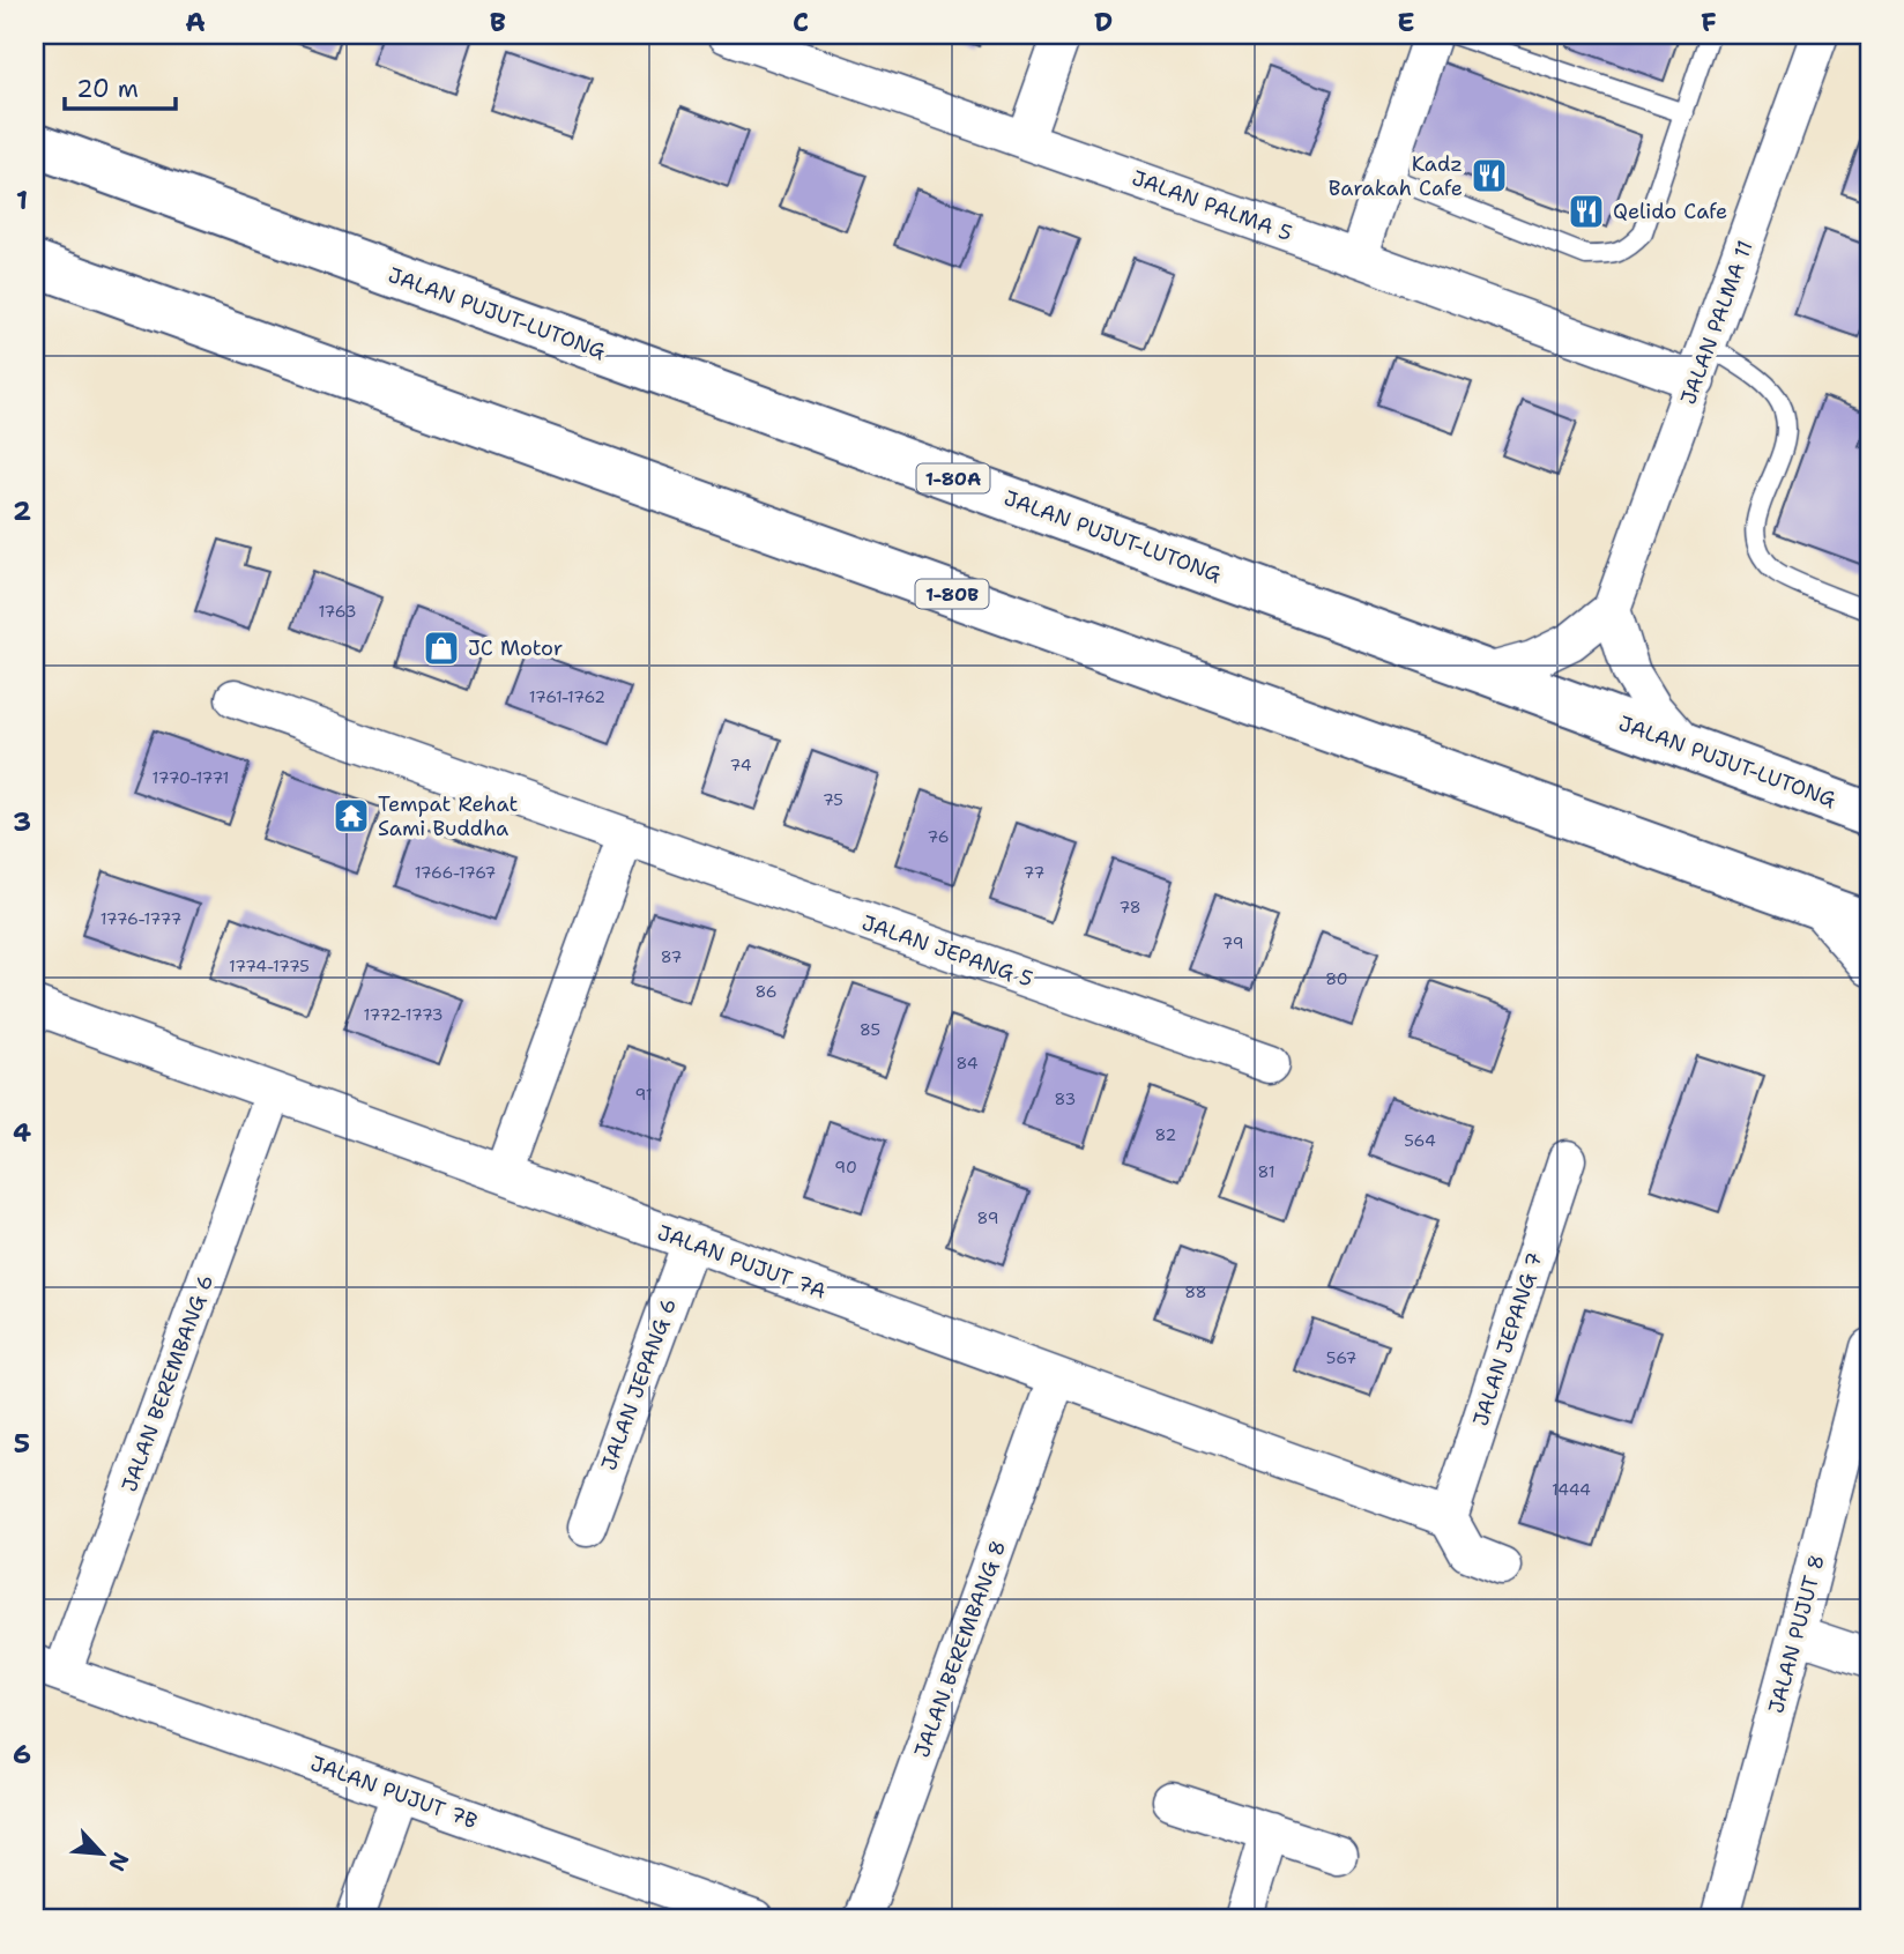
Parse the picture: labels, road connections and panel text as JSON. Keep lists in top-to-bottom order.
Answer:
{
  "streets": {
    "highway": ["JALAN PUJUT-LUTONG", "1-80A", "1-80B"],
    "street": [
      "JALAN PALMA 5",
      "JALAN PALMA 11",
      "JALAN JEPANG 5",
      "JALAN PUJUT 7A",
      "JALAN JEPANG 7",
      "JALAN BEREMBANG 6",
      "JALAN JEPANG 6",
      "JALAN PUJUT 8",
      "JALAN BEREMBANG 8",
      "JALAN PUJUT 7B"
    ]
  },
  "crossings": [
    ["JALAN PALMA 5", "JALAN PALMA 11"],
    ["JALAN PUJUT 7A", "JALAN JEPANG 7"],
    ["JALAN PUJUT 7A", "JALAN BEREMBANG 6"],
    ["JALAN PUJUT 7A", "JALAN JEPANG 6"],
    ["JALAN PUJUT 7A", "JALAN BEREMBANG 8"],
    ["JALAN BEREMBANG 6", "JALAN PUJUT 7B"]
  ],
  "places": {
    "restaurant": ["Kadz Barakah Cafe", "Qelido Cafe"],
    "shop": ["JC Motor"],
    "temple": ["Tempat Rehat Sami Buddha"]
  },
  "house_numbers": [
    "1763",
    "1761-1762",
    "74",
    "1770-1771",
    "75",
    "76",
    "1766-1767",
    "77",
    "78",
    "1776-1777",
    "79",
    "87",
    "1774-1775",
    "80",
    "86",
    "1772-1773",
    "85",
    "84",
    "91",
    "83",
    "82",
    "564",
    "90",
    "81",
    "89",
    "88",
    "567",
    "1444"
  ],
  "scale_bar": "20 m",
  "north": "bottom right",
  "grid": {
    "columns": [
      "A",
      "B",
      "C",
      "D",
      "E",
      "F"
    ],
    "rows": [
      "1",
      "2",
      "3",
      "4",
      "5",
      "6"
    ]
  }
}
